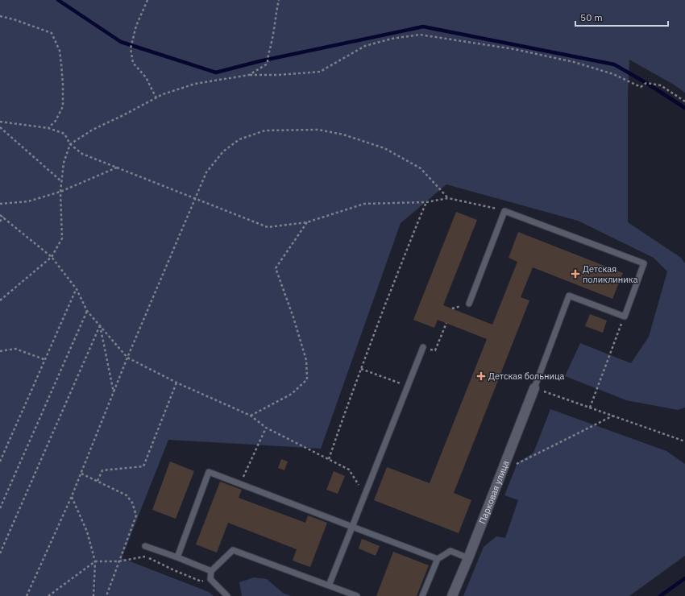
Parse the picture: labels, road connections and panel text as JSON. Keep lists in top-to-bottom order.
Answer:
{
  "streets": {
    "street": ["Парковая улица"]
  },
  "places": {
    "health": ["Детская поликлиника", "Детская больница"]
  },
  "scale_bar": "50 m"
}
